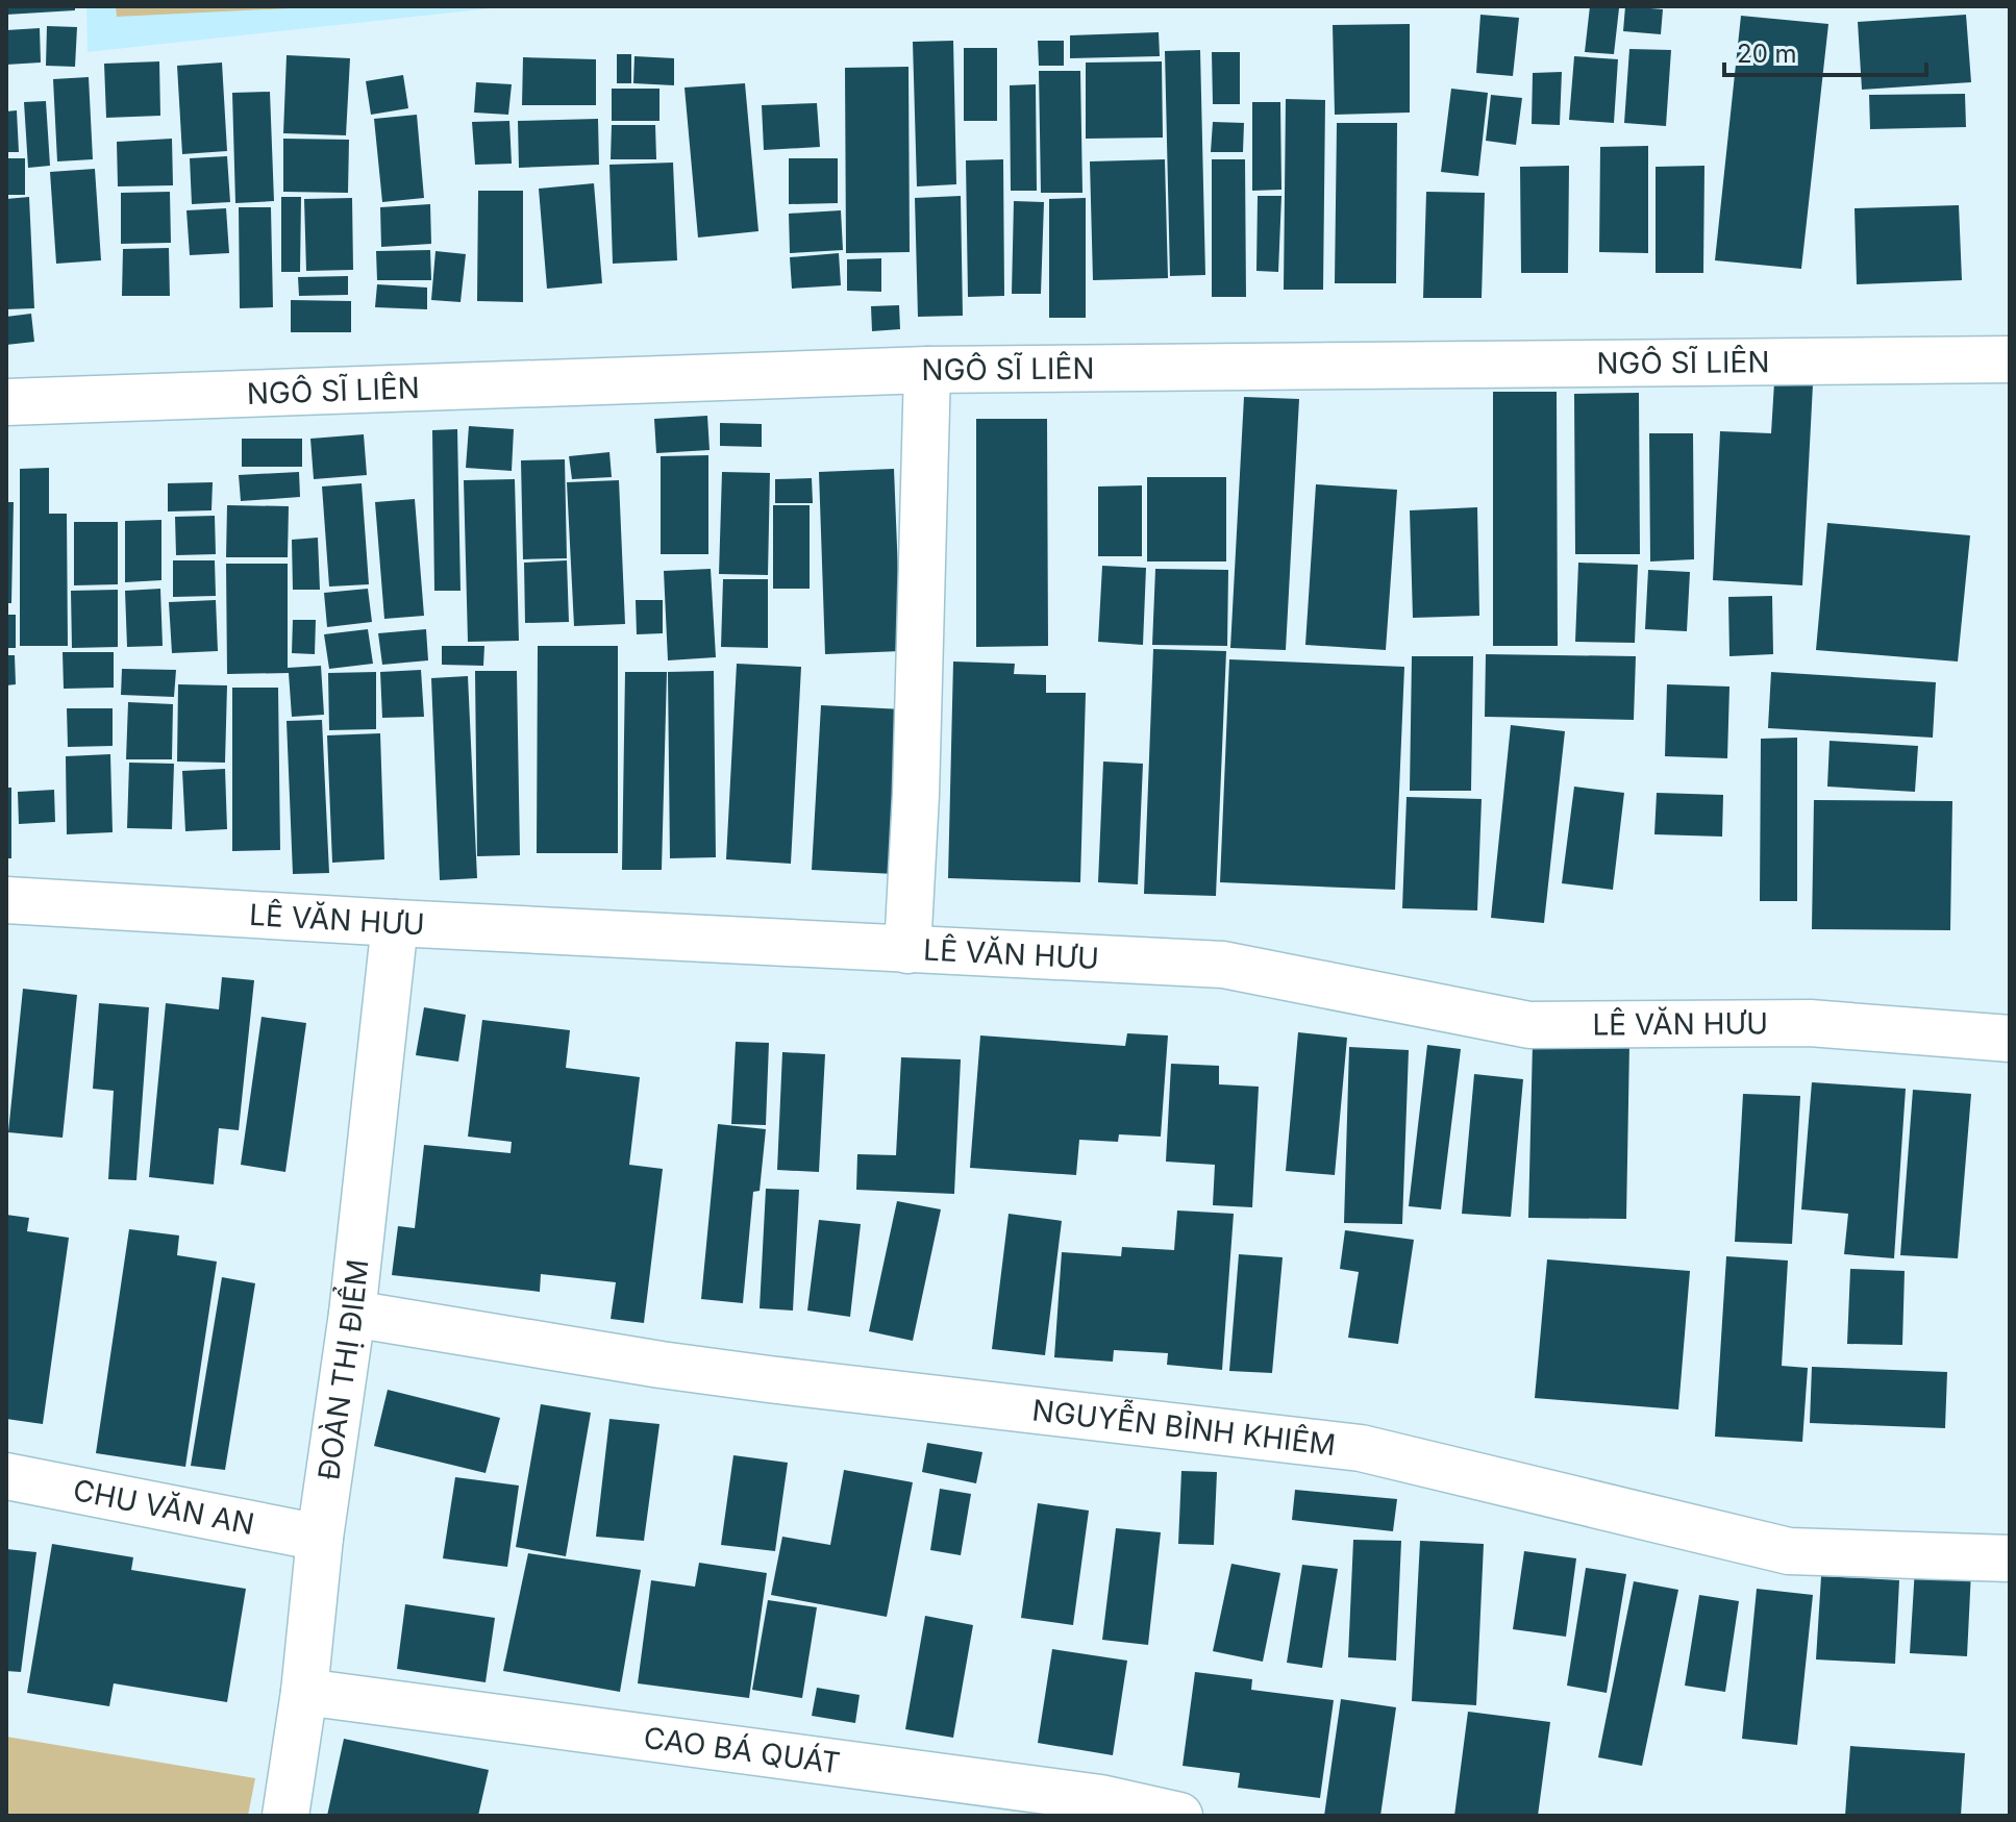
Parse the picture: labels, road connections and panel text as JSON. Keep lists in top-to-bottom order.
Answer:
{
  "streets": {
    "street": [
      "NGÔ SĨ LIÊN",
      "LÊ VĂN HƯU",
      "ĐOÀN THỊ ĐIỂM",
      "NGUYỄN BỈNH KHIÊM",
      "CHU VĂN AN",
      "CAO BÁ QUÁT"
    ]
  },
  "crossings": [
    ["LÊ VĂN HƯU", "ĐOÀN THỊ ĐIỂM"],
    ["ĐOÀN THỊ ĐIỂM", "NGUYỄN BỈNH KHIÊM"],
    ["ĐOÀN THỊ ĐIỂM", "CHU VĂN AN"],
    ["ĐOÀN THỊ ĐIỂM", "CAO BÁ QUÁT"]
  ],
  "scale_bar": "20 m"
}
